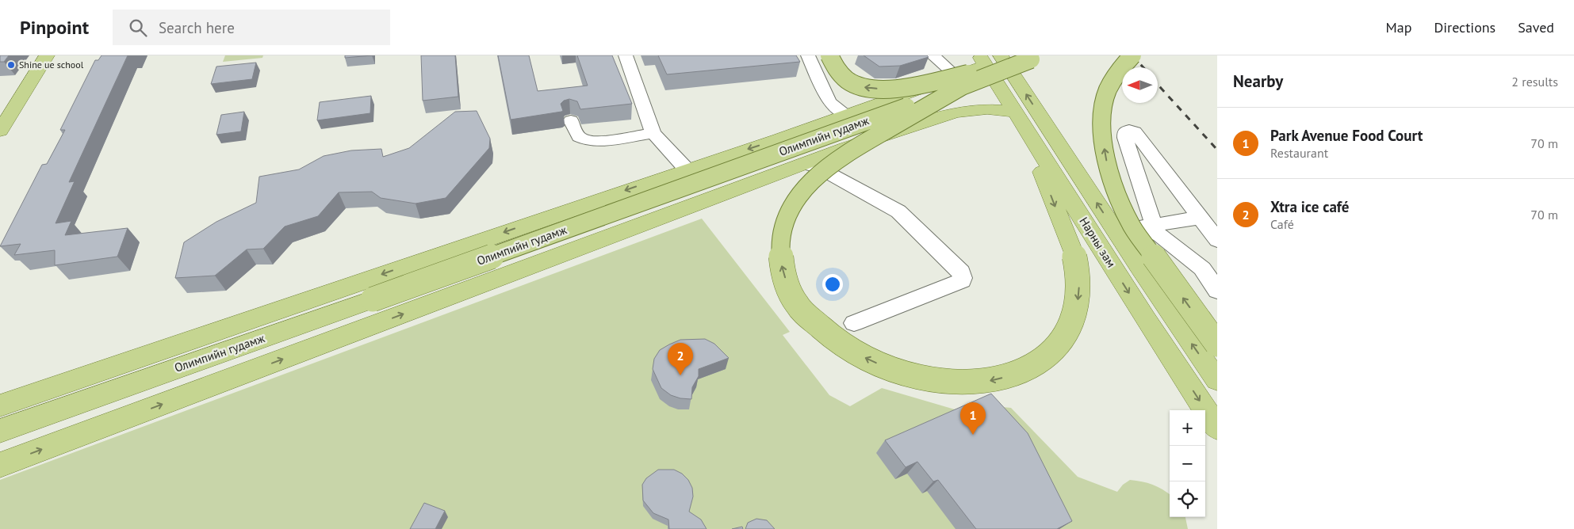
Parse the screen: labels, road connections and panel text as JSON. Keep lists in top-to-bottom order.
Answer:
{
  "streets": {
    "main road": ["Олимпийн гудамж", "Нарны зам"]
  },
  "crossings": [
    ["Олимпийн гудамж", "Нарны зам"]
  ],
  "places": ["Shine ue school"],
  "north": "left",
  "page": {
    "header": "Pinpoint",
    "search": "Search here",
    "nav": ["Map", "Directions", "Saved"],
    "heading": ["Nearby", "2 results"],
    "list": [
      {
        "mark": "1",
        "name": "Park Avenue Food Court",
        "note": "Restaurant",
        "value": "70 m"
      },
      {
        "mark": "2",
        "name": "Xtra ice café",
        "note": "Café",
        "value": "70 m"
      }
    ],
    "pins": ["2", "1"],
    "map_buttons": ["+", "−"]
  }
}
